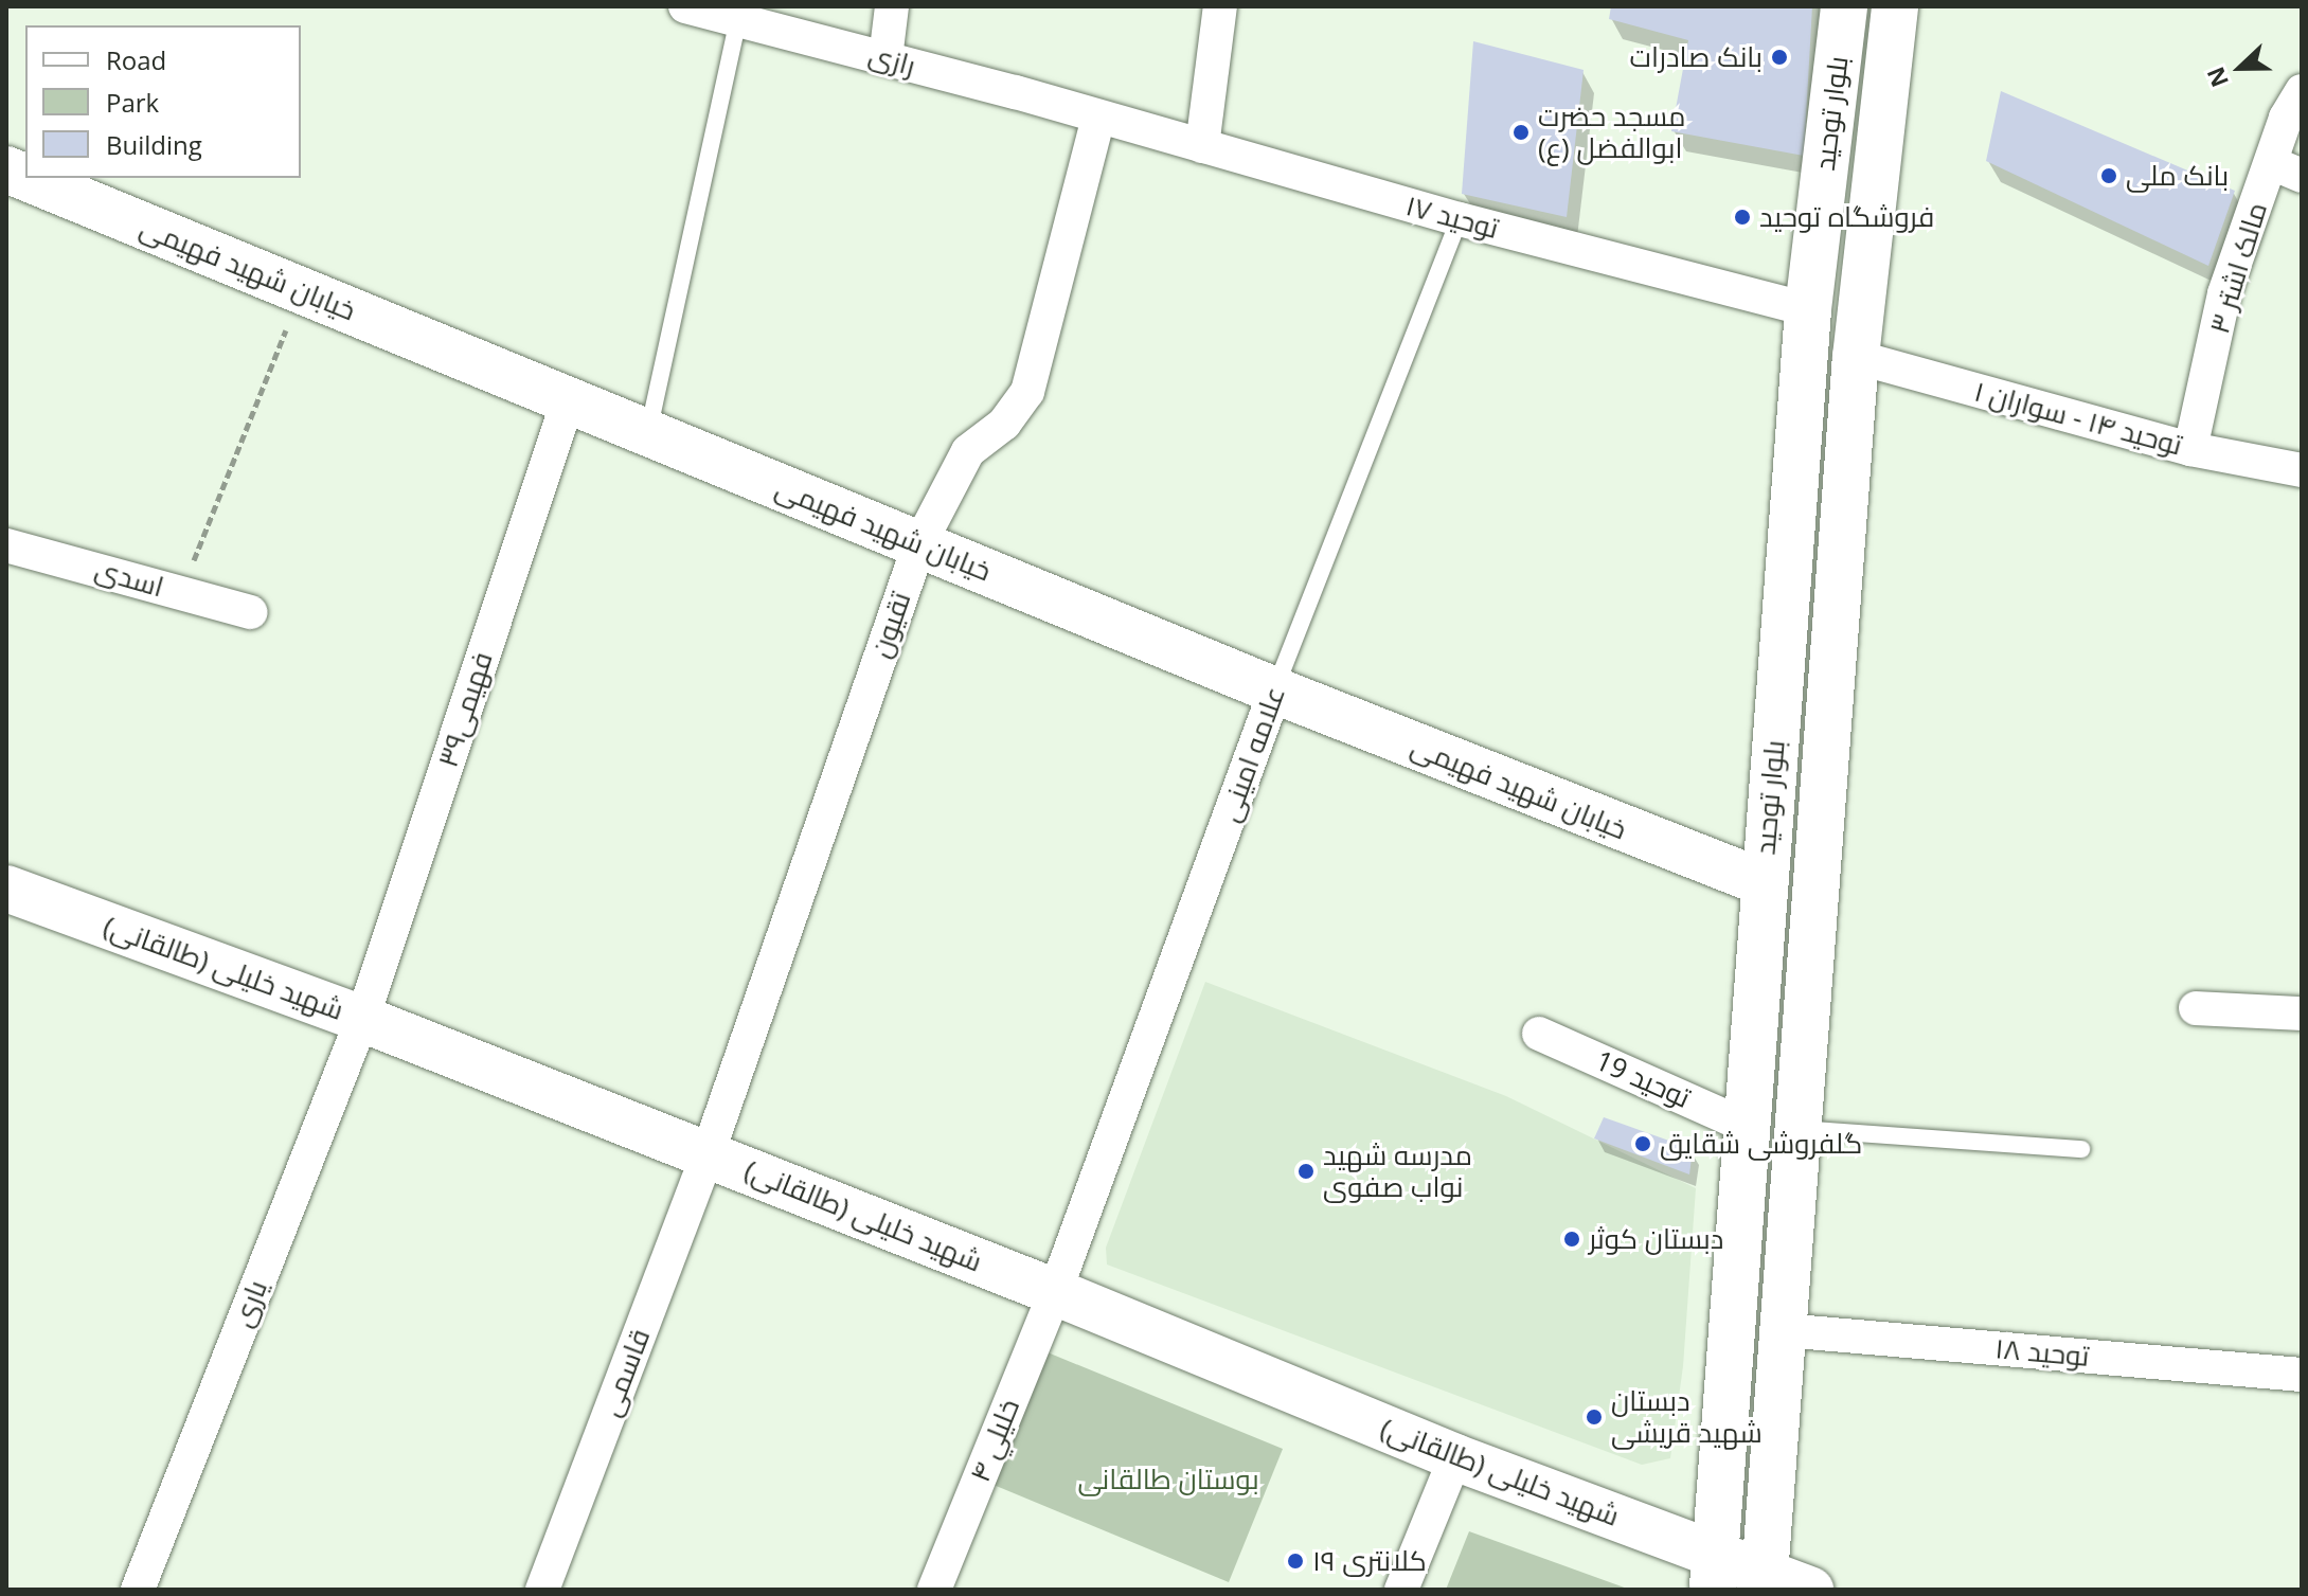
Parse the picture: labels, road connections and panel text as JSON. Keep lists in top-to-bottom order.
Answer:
{
  "streets": {
    "street": [
      "رازی",
      "بلوار توحید",
      "توحید ۱۷",
      "مالک اشتر ۳",
      "خیابان شهید فهیمی",
      "توحید ۱۴ - سواران ۱",
      "اسدی",
      "تقیون",
      "فهیمی۳۹",
      "علامه امینی",
      "شهید خلیلی (طالقانی)",
      "توحید 19",
      "یاری",
      "توحید ۱۸",
      "قاسمی",
      "خليلي ۴"
    ]
  },
  "crossings": [
    ["رازی", "توحید ۱۷"],
    ["رازی", "تقیون"],
    ["بلوار توحید", "توحید ۱۷"],
    ["بلوار توحید", "خیابان شهید فهیمی"],
    ["بلوار توحید", "توحید ۱۴ - سواران ۱"],
    ["بلوار توحید", "شهید خلیلی (طالقانی)"],
    ["بلوار توحید", "توحید 19"],
    ["بلوار توحید", "توحید ۱۸"],
    ["توحید ۱۷", "تقیون"],
    ["توحید ۱۷", "علامه امینی"],
    ["مالک اشتر ۳", "توحید ۱۴ - سواران ۱"],
    ["خیابان شهید فهیمی", "تقیون"],
    ["خیابان شهید فهیمی", "فهیمی۳۹"],
    ["خیابان شهید فهیمی", "علامه امینی"],
    ["تقیون", "شهید خلیلی (طالقانی)"],
    ["تقیون", "قاسمی"],
    ["فهیمی۳۹", "شهید خلیلی (طالقانی)"],
    ["فهیمی۳۹", "یاری"],
    ["علامه امینی", "شهید خلیلی (طالقانی)"],
    ["علامه امینی", "خليلي ۴"],
    ["شهید خلیلی (طالقانی)", "یاری"],
    ["شهید خلیلی (طالقانی)", "قاسمی"],
    ["شهید خلیلی (طالقانی)", "خليلي ۴"]
  ],
  "parks": ["بوستان طالقانی"],
  "places": [
    "بانک صادرات",
    "مسجد حضرت ابوالفضل (ع)",
    "بانک ملی",
    "فروشگاه توحید",
    "گلفروشی شقایق",
    "مدرسه شهید نواب صفوی",
    "دبستان کوثر",
    "دبستان شهید قریشی",
    "کلانتری ۱۹"
  ],
  "legend": ["Road", "Park", "Building"],
  "north": "left"
}
